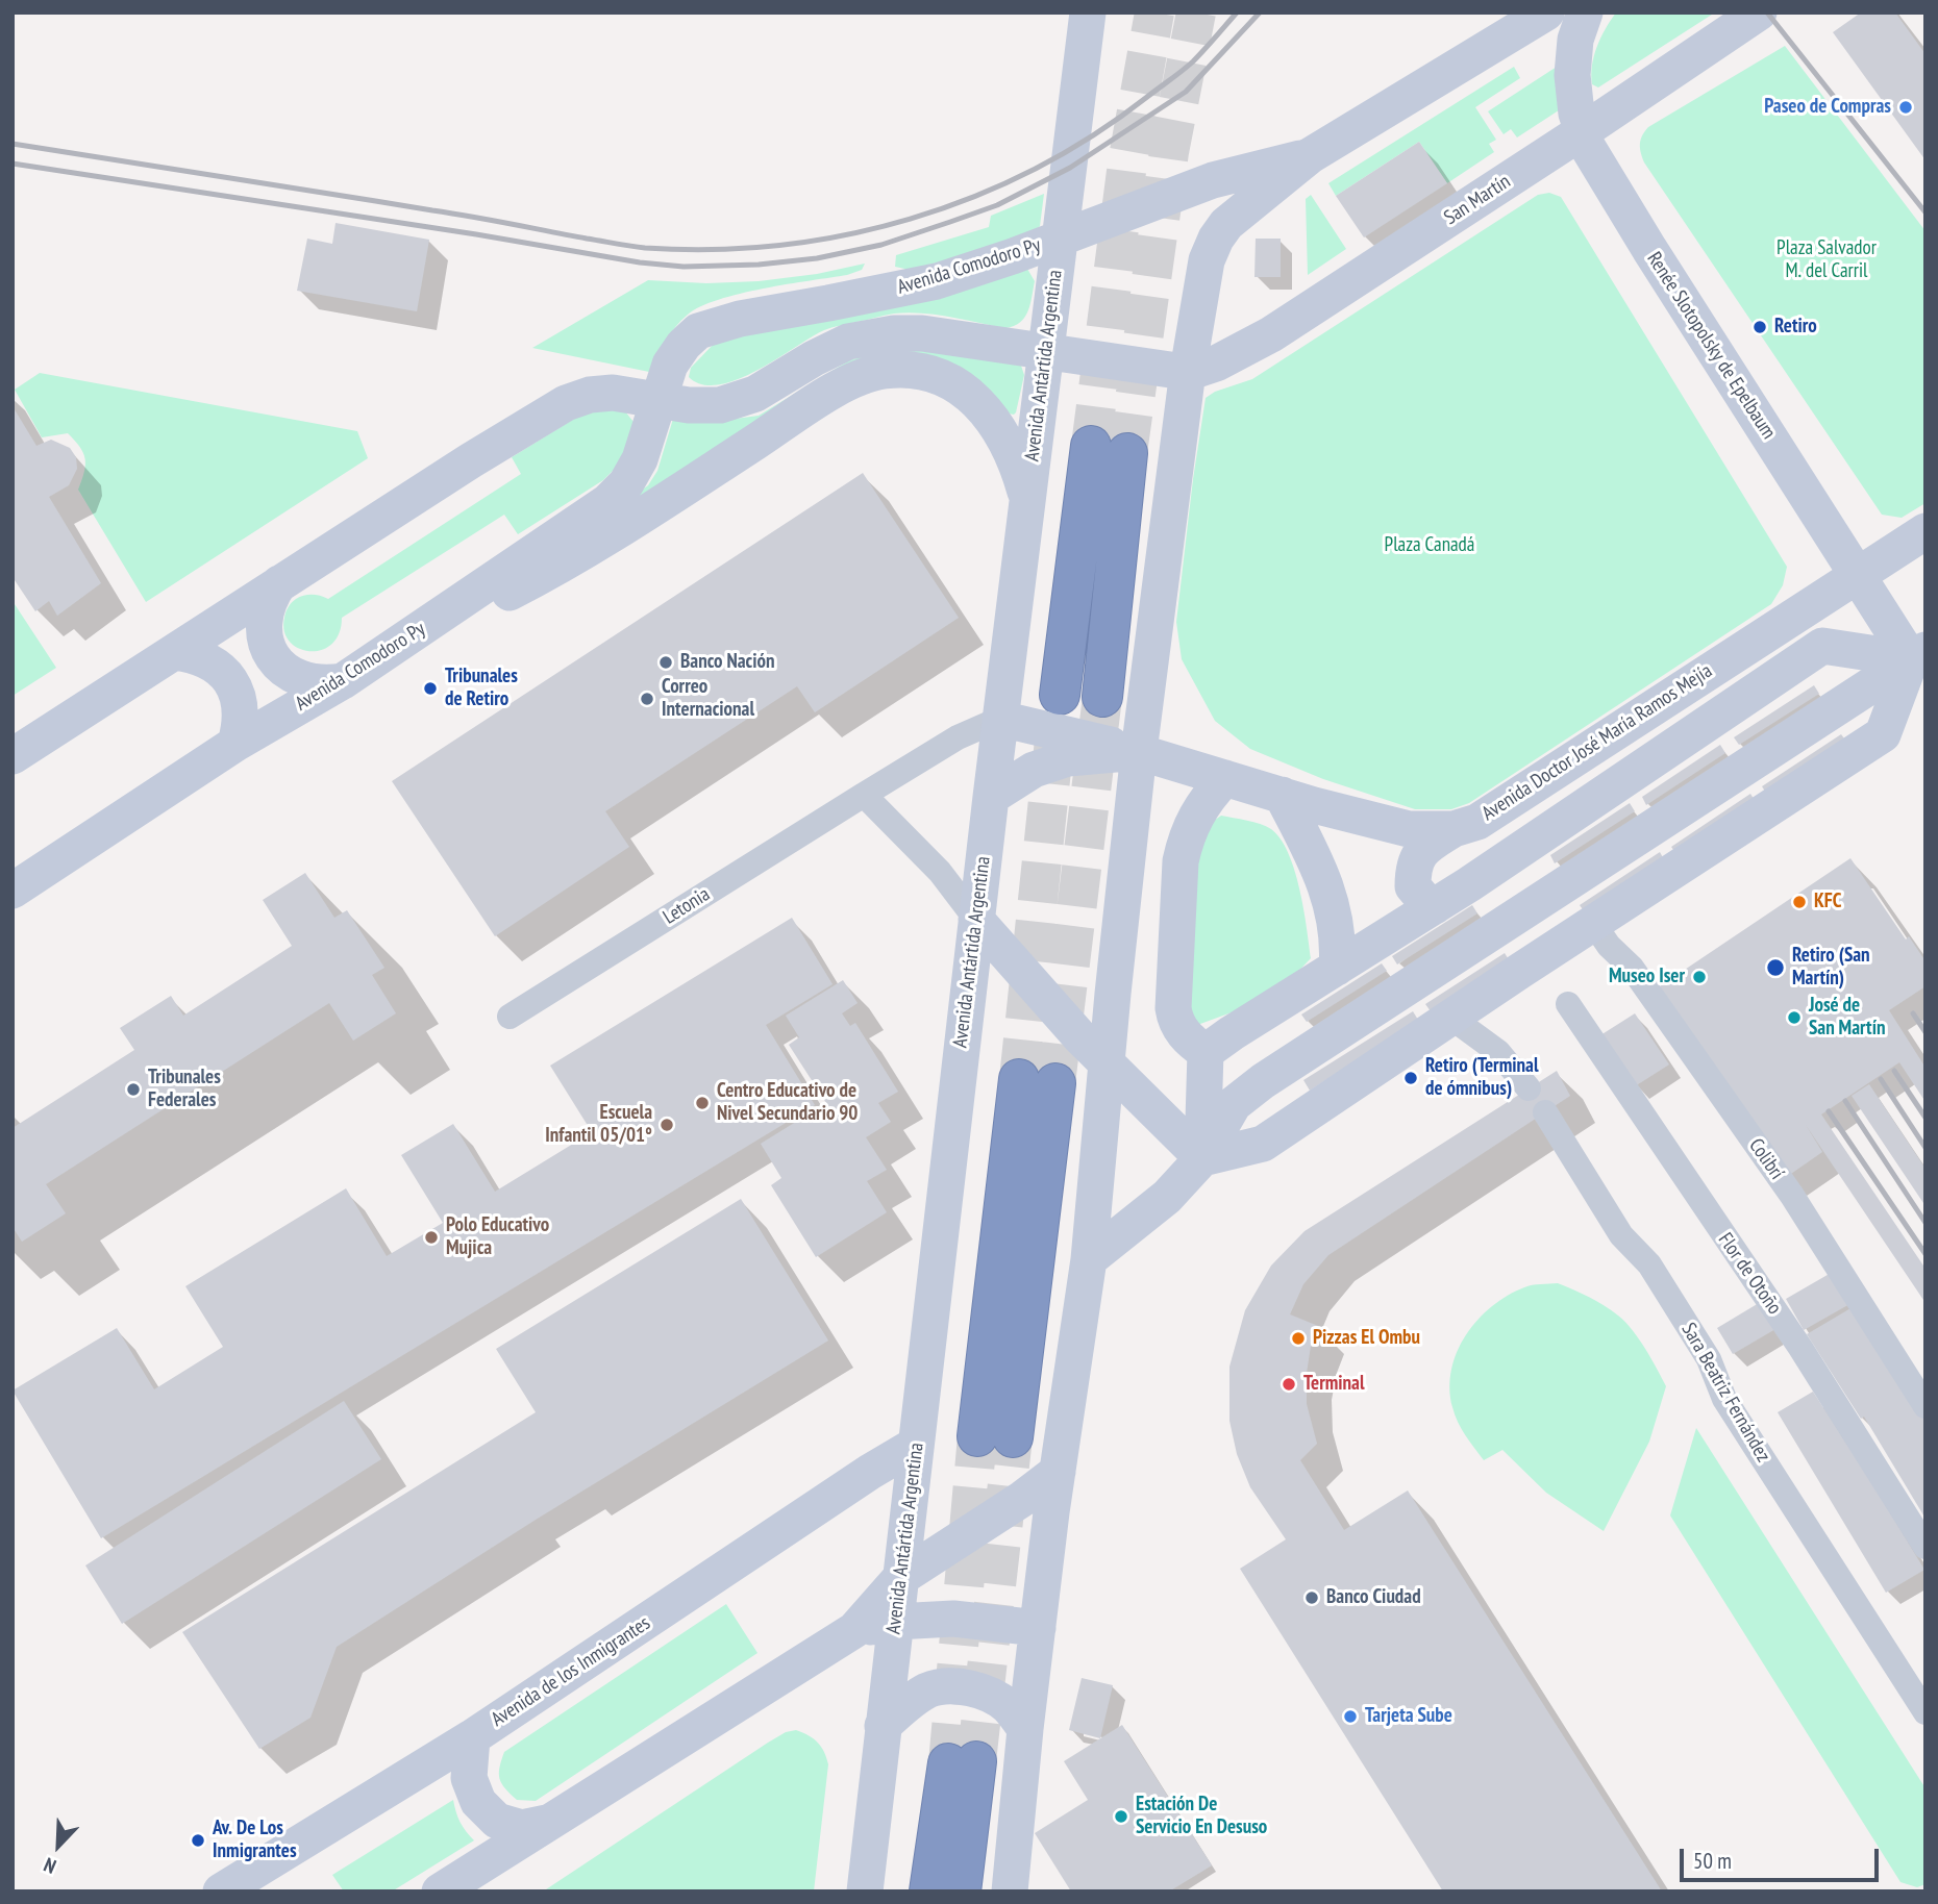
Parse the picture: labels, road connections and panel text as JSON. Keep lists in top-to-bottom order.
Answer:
{
  "streets": {
    "main road": [
      "San Martín",
      "Avenida Comodoro Py",
      "Renée Slotopolsky de Epelbaum",
      "Avenida Antártida Argentina",
      "Avenida Doctor José María Ramos Mejía",
      "Avenida de los Inmigrantes"
    ],
    "street": [
      "Letonia",
      "Colibrí",
      "Flor de Otoño",
      "Sara Beatriz Fernández"
    ]
  },
  "crossings": [
    ["San Martín", "Renée Slotopolsky de Epelbaum"],
    ["Avenida Comodoro Py", "Avenida Antártida Argentina"],
    ["Renée Slotopolsky de Epelbaum", "Avenida Doctor José María Ramos Mejía"],
    ["Avenida Antártida Argentina", "Avenida Doctor José María Ramos Mejía"],
    ["Avenida Antártida Argentina", "Letonia"],
    ["Avenida Antártida Argentina", "Avenida de los Inmigrantes"]
  ],
  "parks": ["Plaza Salvador M. del Carril", "Plaza Canadá"],
  "places": [
    "Paseo de Compras",
    "Retiro",
    "Banco Nación",
    "Tribunales de Retiro",
    "Correo Internacional",
    "KFC",
    "Retiro (San Martín)",
    "Museo Iser",
    "José de San Martín",
    "Retiro (Terminal de ómnibus)",
    "Tribunales Federales",
    "Centro Educativo de Nivel Secundario 90",
    "Escuela Infantil 05/01°",
    "Polo Educativo Mujica",
    "Pizzas El Ombu",
    "Terminal",
    "Banco Ciudad",
    "Tarjeta Sube",
    "Estación De Servicio En Desuso",
    "Av. De Los Inmigrantes"
  ],
  "scale_bar": "50 m",
  "north": "bottom left"
}
